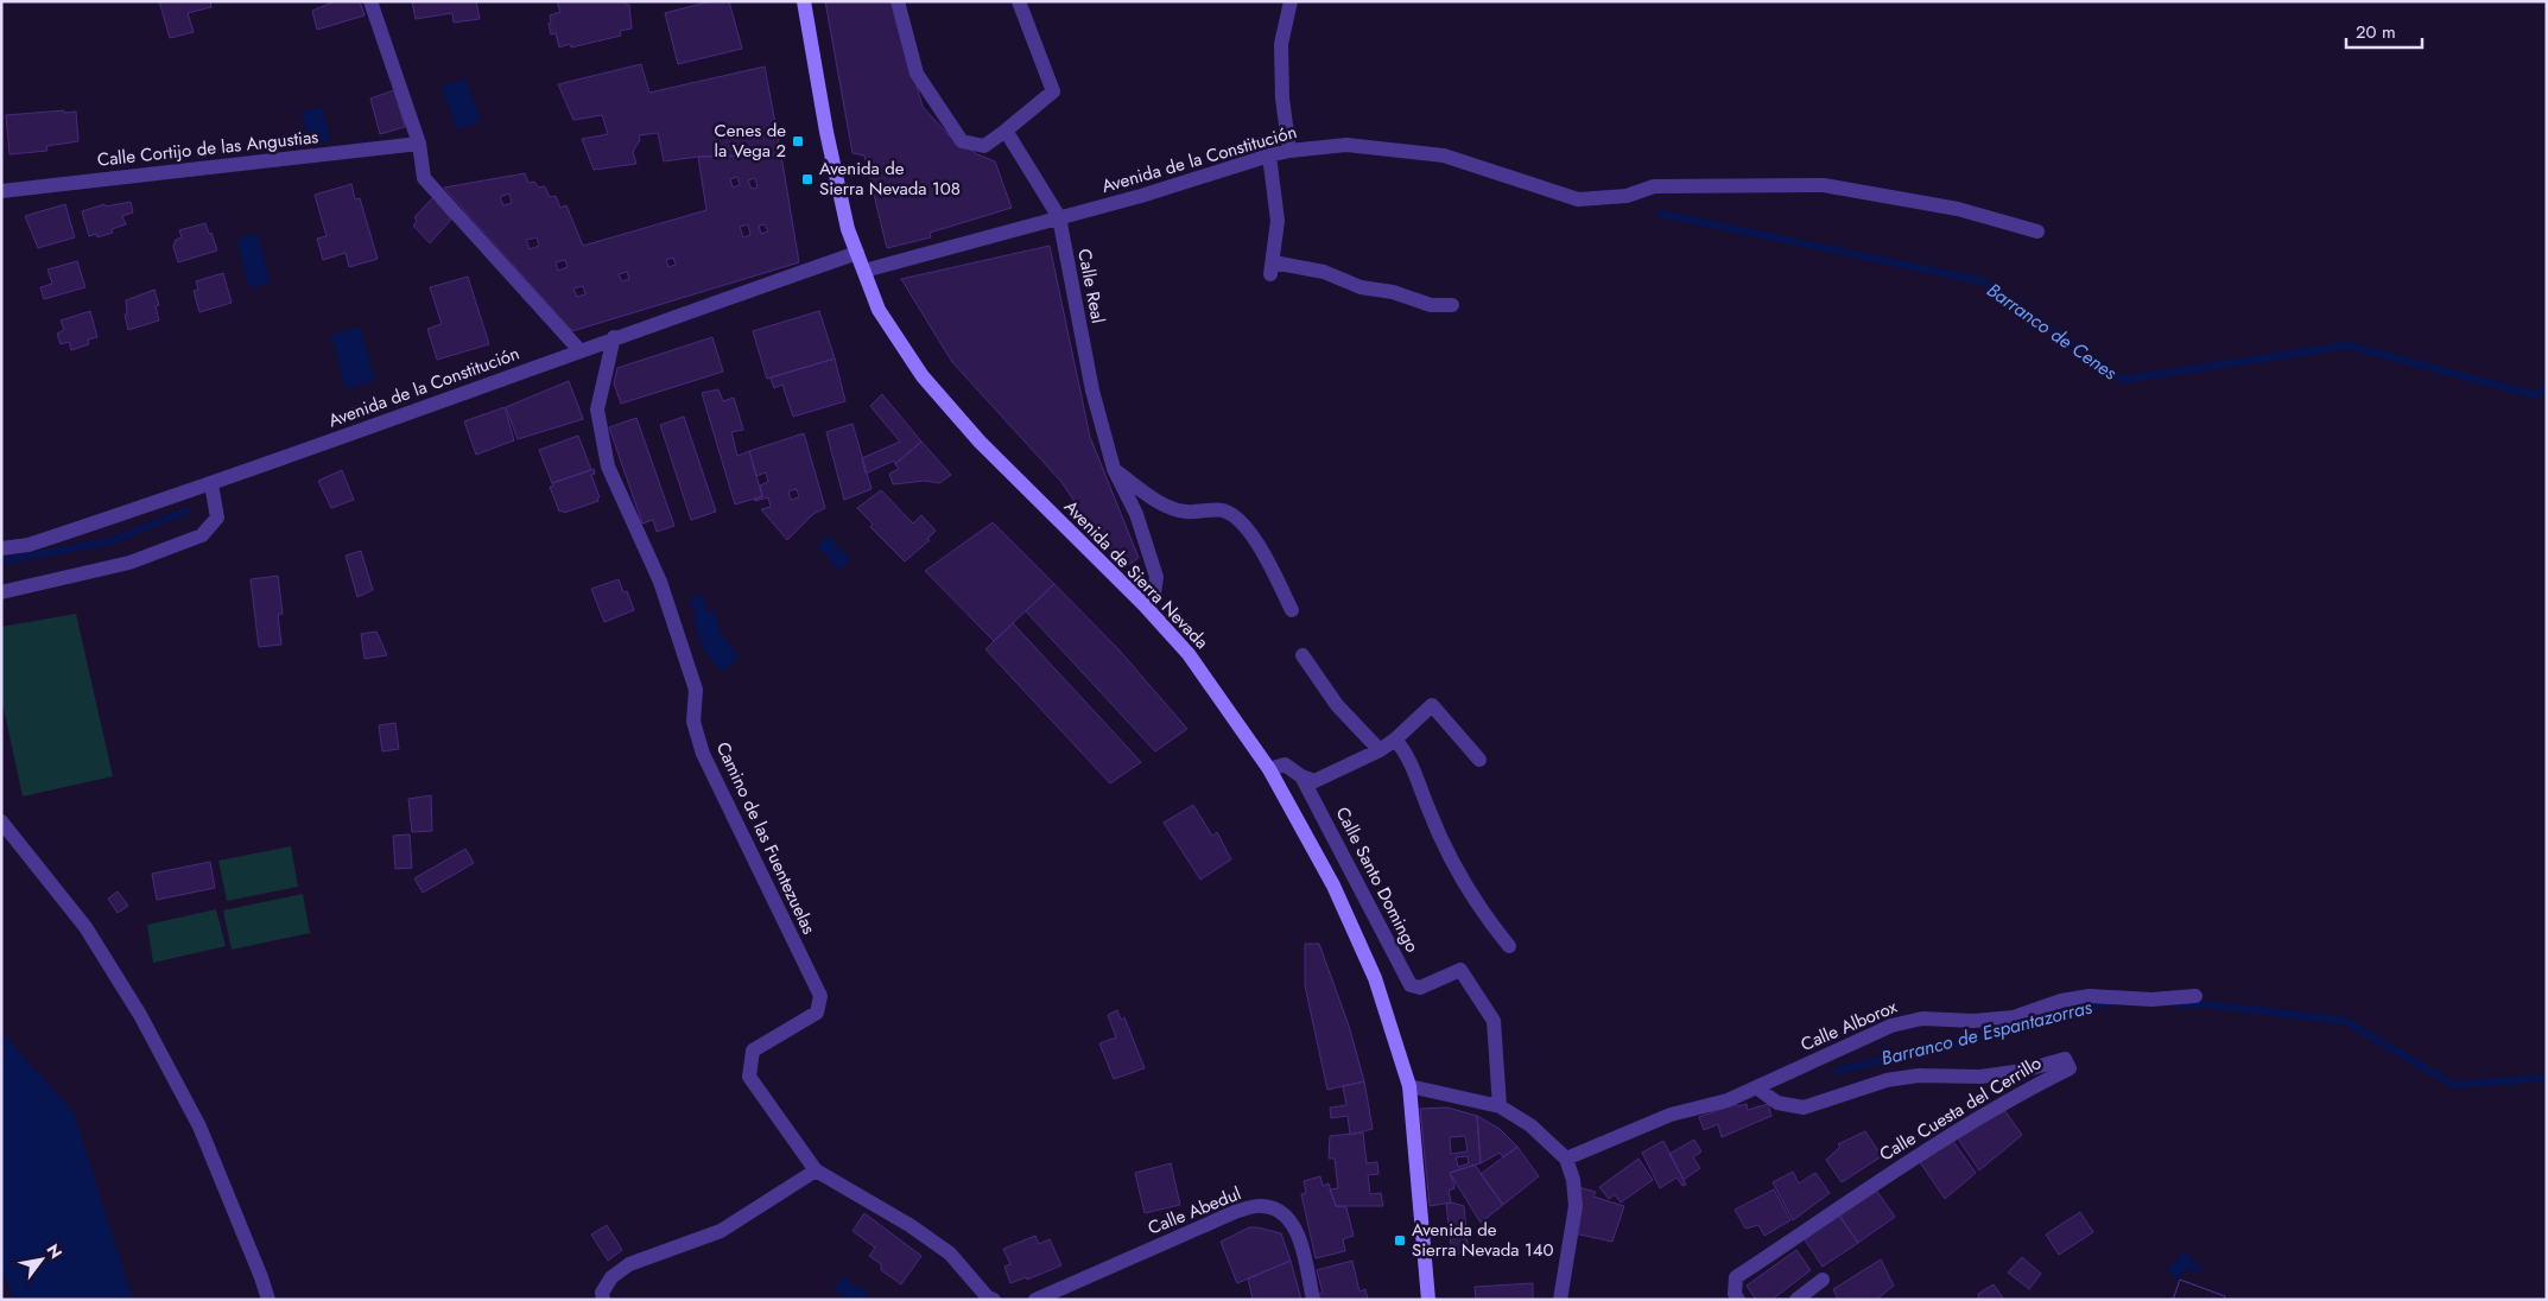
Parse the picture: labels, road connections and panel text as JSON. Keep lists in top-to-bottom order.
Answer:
{
  "streets": {
    "street": [
      "Calle Cortijo de las Angustias",
      "Avenida de la Constitución",
      "Calle Real",
      "Avenida de Sierra Nevada",
      "Camino de las Fuentezuelas",
      "Calle Santo Domingo",
      "Calle Alborox",
      "Calle Cuesta del Cerrillo",
      "Calle Abedul"
    ]
  },
  "crossings": [
    ["Avenida de la Constitución", "Calle Real"],
    ["Avenida de la Constitución", "Avenida de Sierra Nevada"],
    ["Avenida de la Constitución", "Camino de las Fuentezuelas"],
    ["Calle Real", "Avenida de Sierra Nevada"],
    ["Calle Alborox", "Calle Cuesta del Cerrillo"]
  ],
  "water": ["Barranco de Cenes", "Barranco de Espantazorras"],
  "places": {
    "transit": ["Cenes de la Vega 2", "Avenida de Sierra Nevada 108", "Avenida de Sierra Nevada 140"]
  },
  "scale_bar": "20 m",
  "north": "top right"
}
